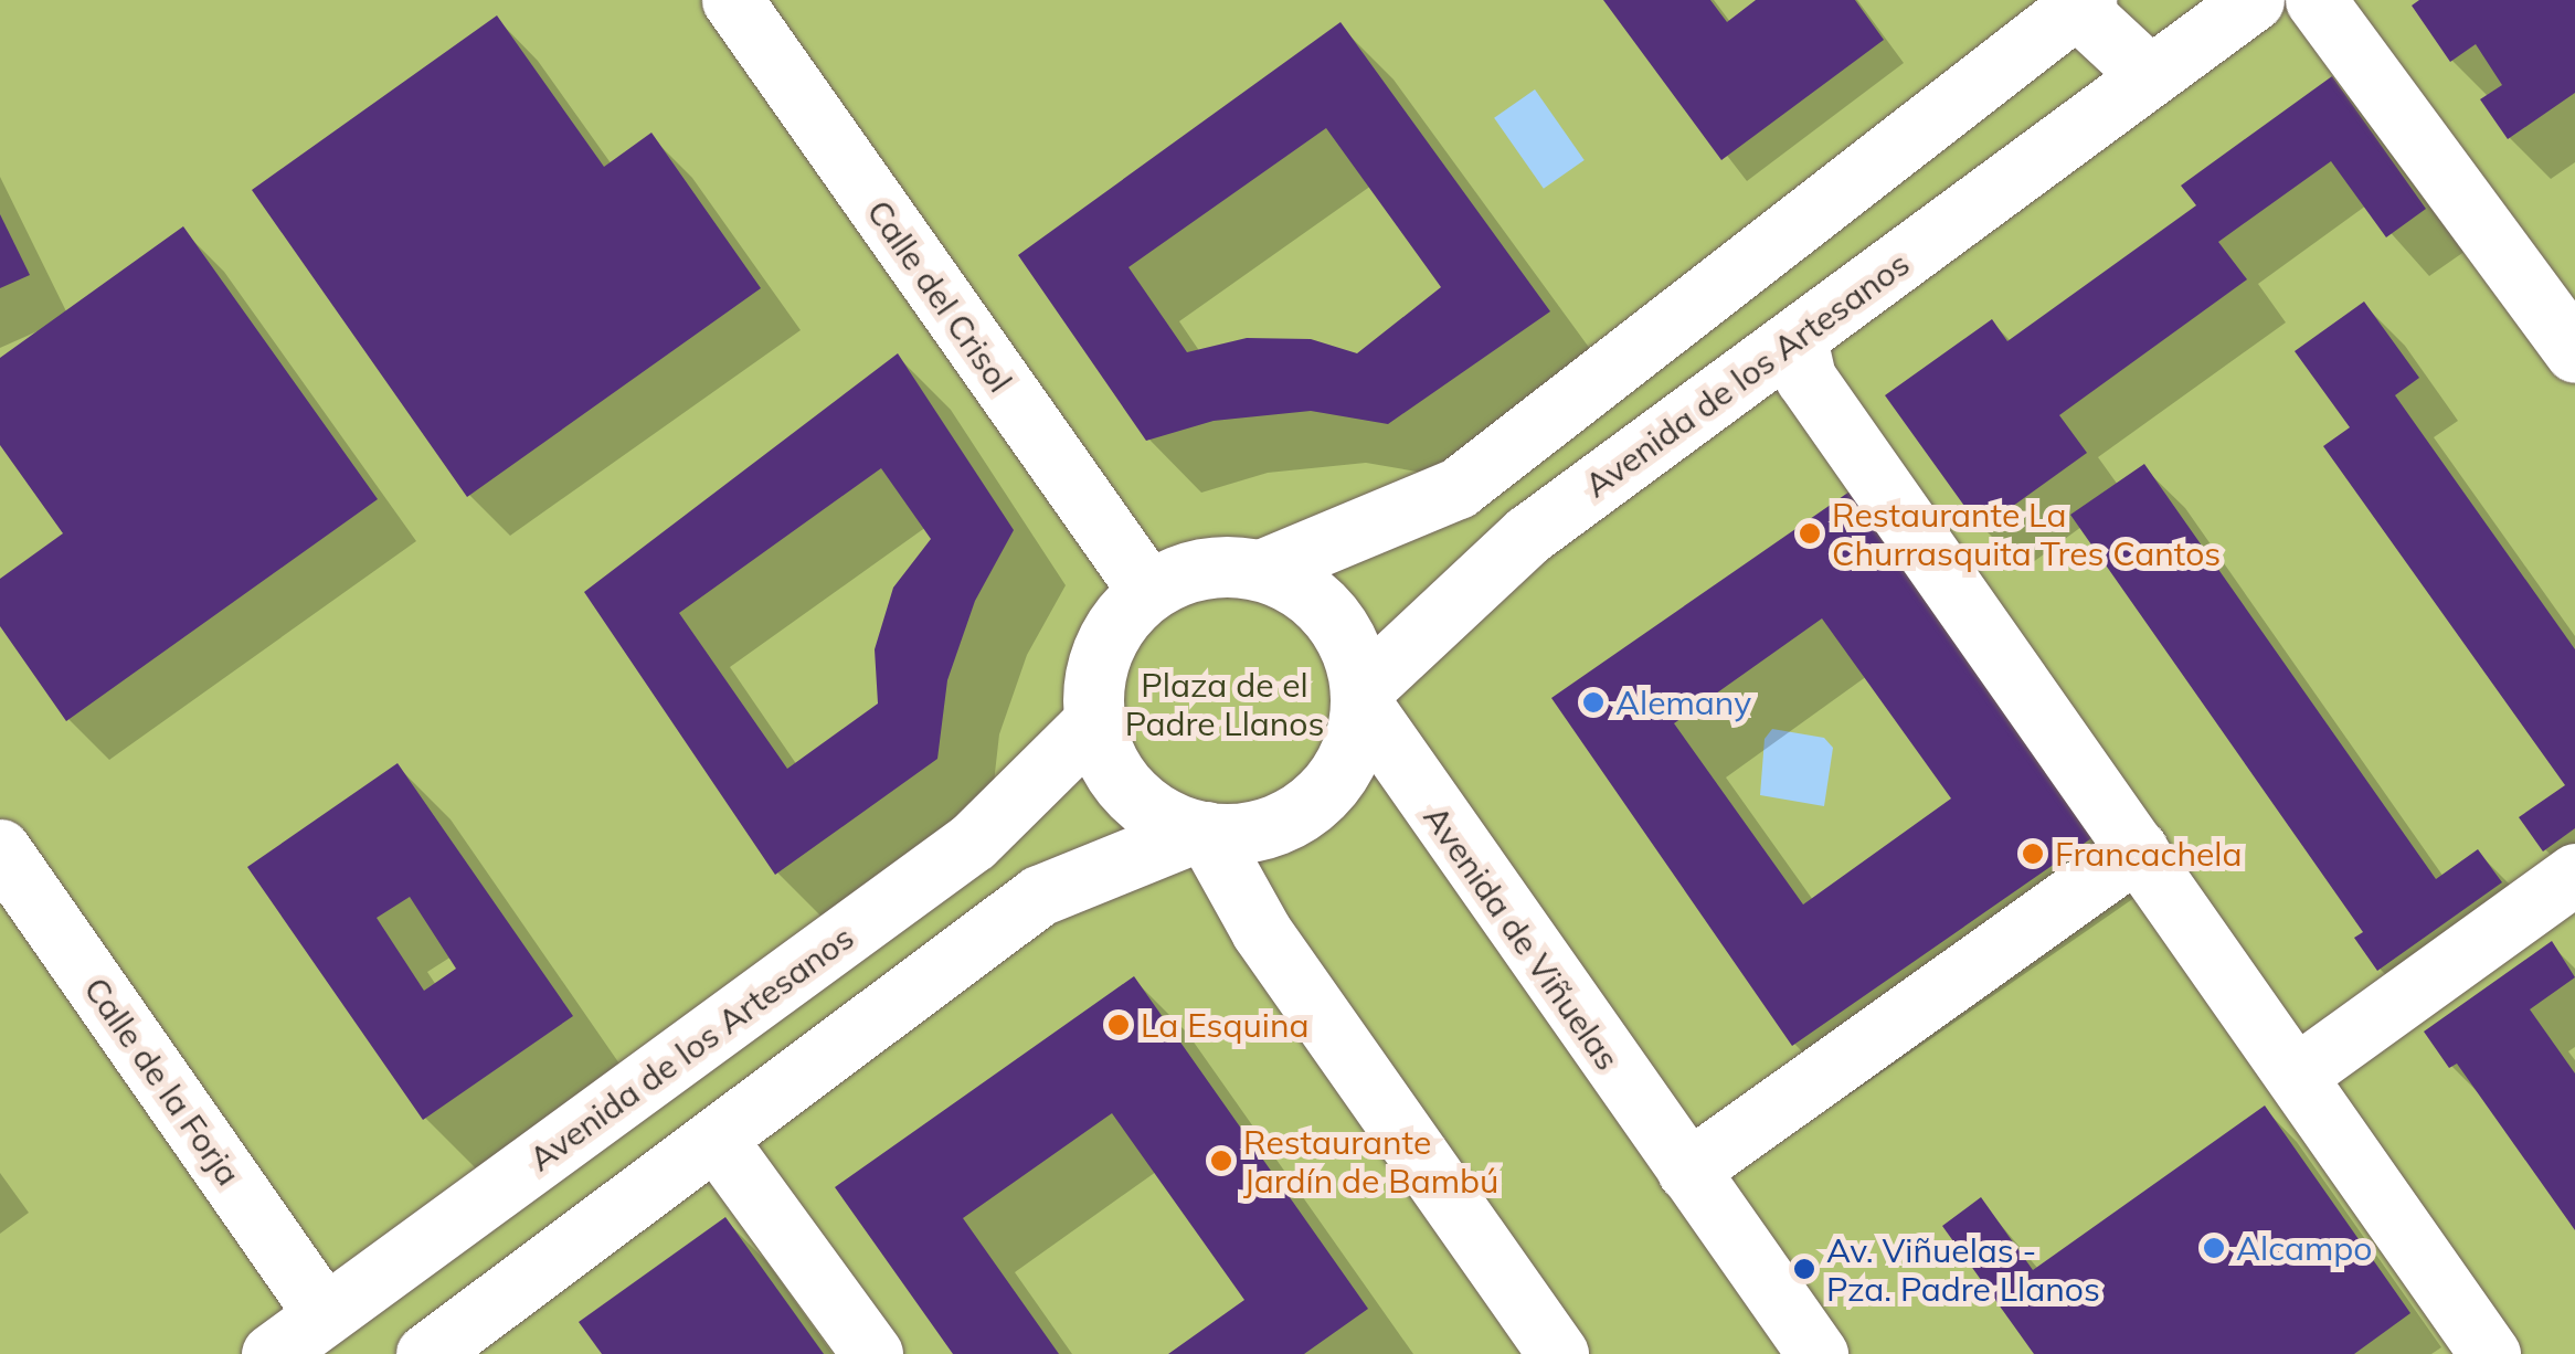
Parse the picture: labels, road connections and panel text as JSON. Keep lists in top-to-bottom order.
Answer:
{
  "streets": {
    "street": [
      "Calle del Crisol",
      "Avenida de los Artesanos",
      "Avenida de Viñuelas",
      "Calle de la Forja"
    ]
  },
  "crossings": [
    ["Calle del Crisol", "Avenida de los Artesanos"],
    ["Calle del Crisol", "Avenida de Viñuelas"],
    ["Avenida de los Artesanos", "Avenida de Viñuelas"],
    ["Avenida de los Artesanos", "Calle de la Forja"]
  ],
  "parks": ["Plaza de el Padre Llanos"],
  "places": [
    "Restaurante La Churrasquita Tres Cantos",
    "Alemany",
    "Francachela",
    "La Esquina",
    "Restaurante Jardín de Bambú",
    "Alcampo",
    "Av. Viñuelas - Pza. Padre Llanos"
  ]
}
